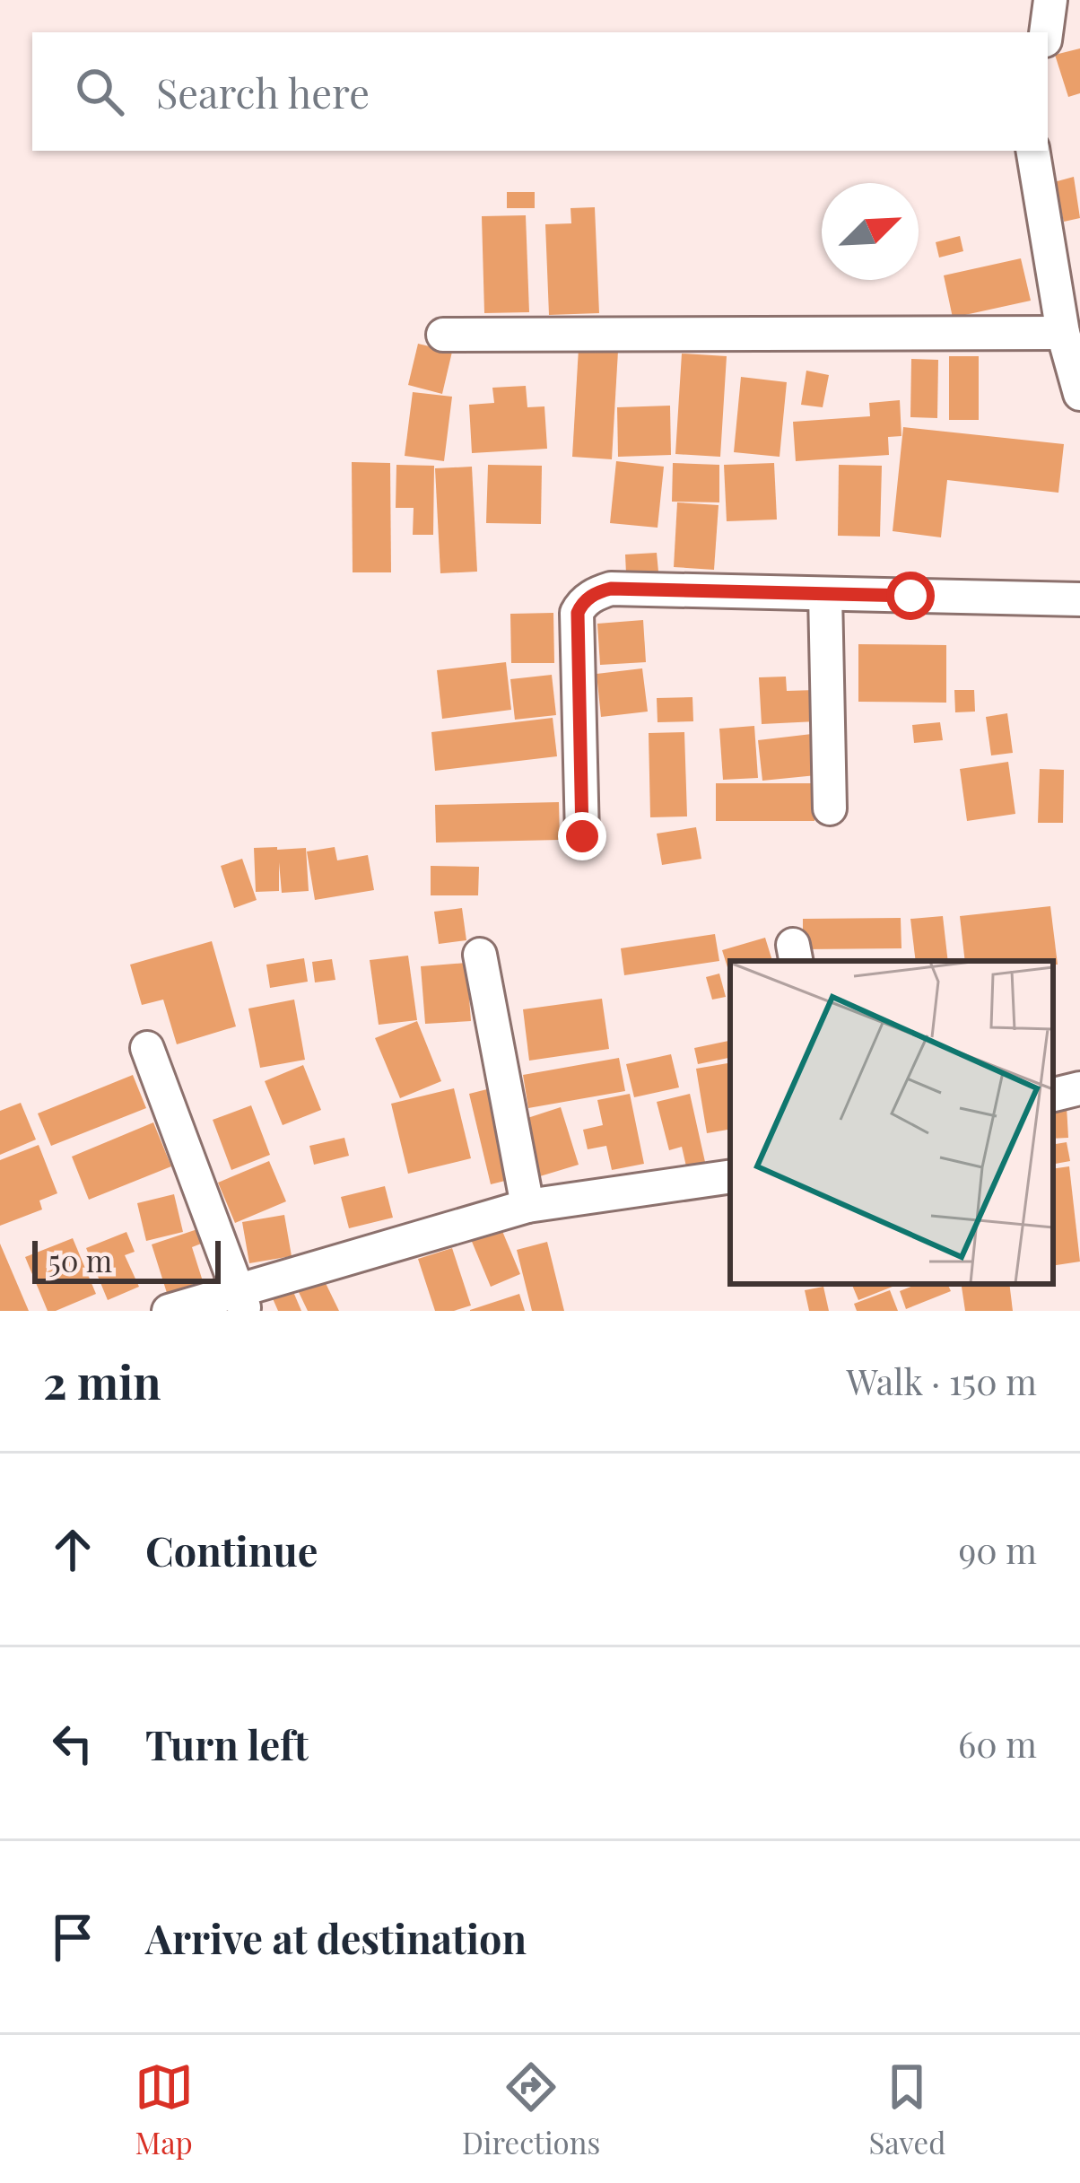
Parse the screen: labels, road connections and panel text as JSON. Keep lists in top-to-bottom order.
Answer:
{
  "scale_bar": "50 m",
  "north": "top right",
  "page": {
    "search": "Search here",
    "scale": "50 m",
    "heading": ["2 min", "Walk · 150 m"],
    "list": [
      ["Continue", "90 m"],
      ["Turn left", "60 m"],
      "Arrive at destination"
    ],
    "nav": ["Map", "Directions", "Saved"]
  }
}
